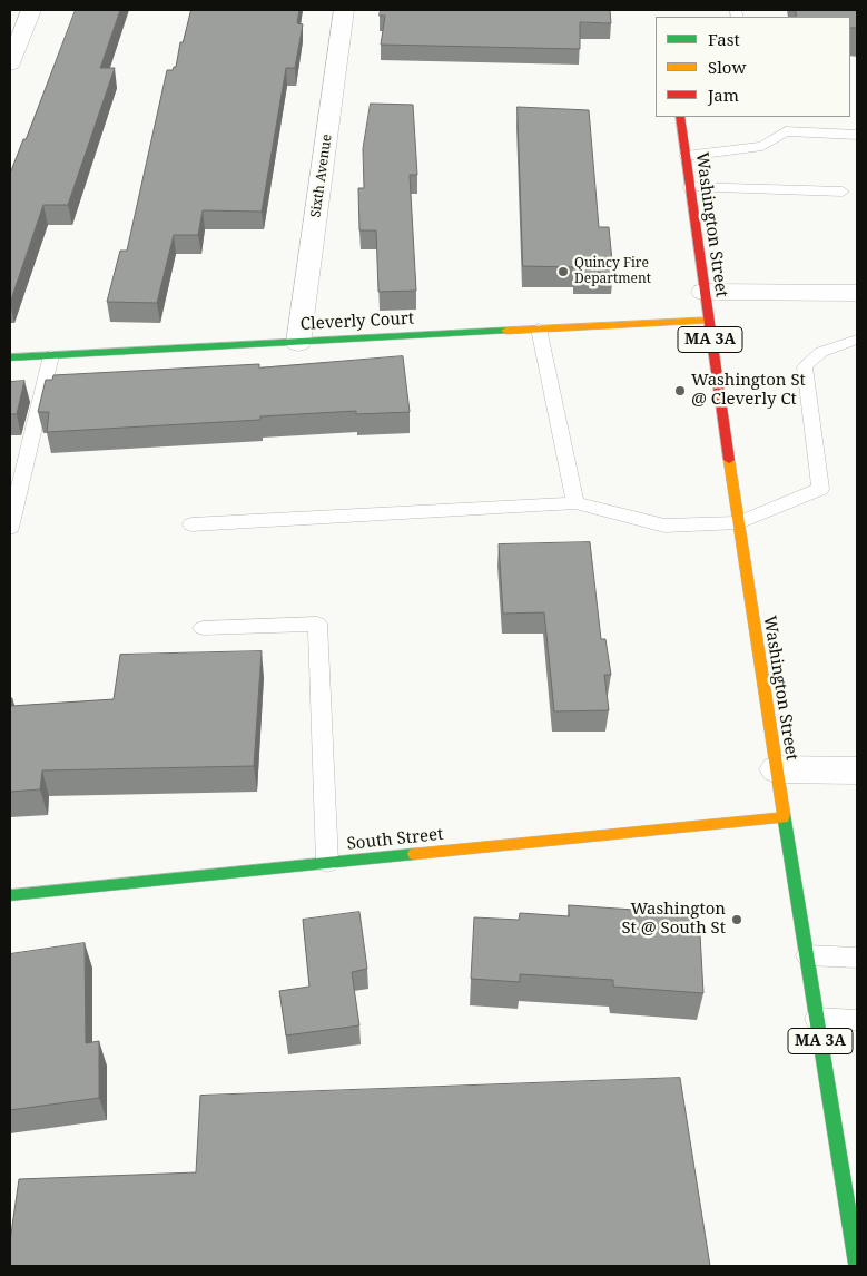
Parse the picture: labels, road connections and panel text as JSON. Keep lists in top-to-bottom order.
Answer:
{
  "streets": {
    "main road": [
      "Washington Street",
      "Cleverly Court",
      "MA 3A",
      "South Street"
    ],
    "street": ["Sixth Avenue"]
  },
  "crossings": [
    ["Sixth Avenue", "Cleverly Court"],
    ["Washington Street", "Cleverly Court"],
    ["Washington Street", "South Street"]
  ],
  "places": ["Quincy Fire Department", "Washington St @ Cleverly Ct", "Washington St @ South St"],
  "legend": ["Fast", "Slow", "Jam"]
}
